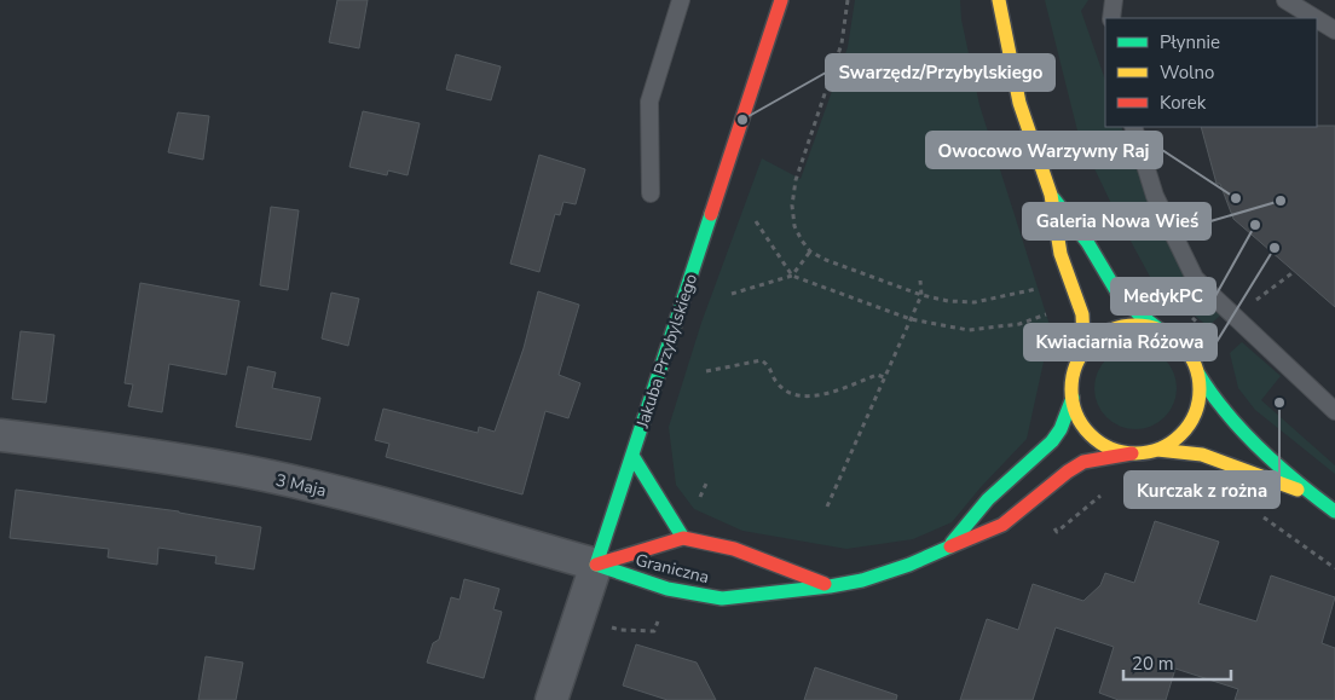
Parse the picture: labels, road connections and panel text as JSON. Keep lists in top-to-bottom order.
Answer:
{
  "streets": {
    "street": ["Jakuba Przybylskiego", "3 Maja", "Graniczna"]
  },
  "crossings": [
    ["Jakuba Przybylskiego", "3 Maja"],
    ["Jakuba Przybylskiego", "Graniczna"],
    ["3 Maja", "Graniczna"]
  ],
  "places": [
    "Swarzędz/Przybylskiego",
    "Owocowo Warzywny Raj",
    "Galeria Nowa Wieś",
    "MedykPC",
    "Kwiaciarnia Różowa",
    "Kurczak z rożna"
  ],
  "legend": ["Płynnie", "Wolno", "Korek"],
  "scale_bar": "20 m"
}
